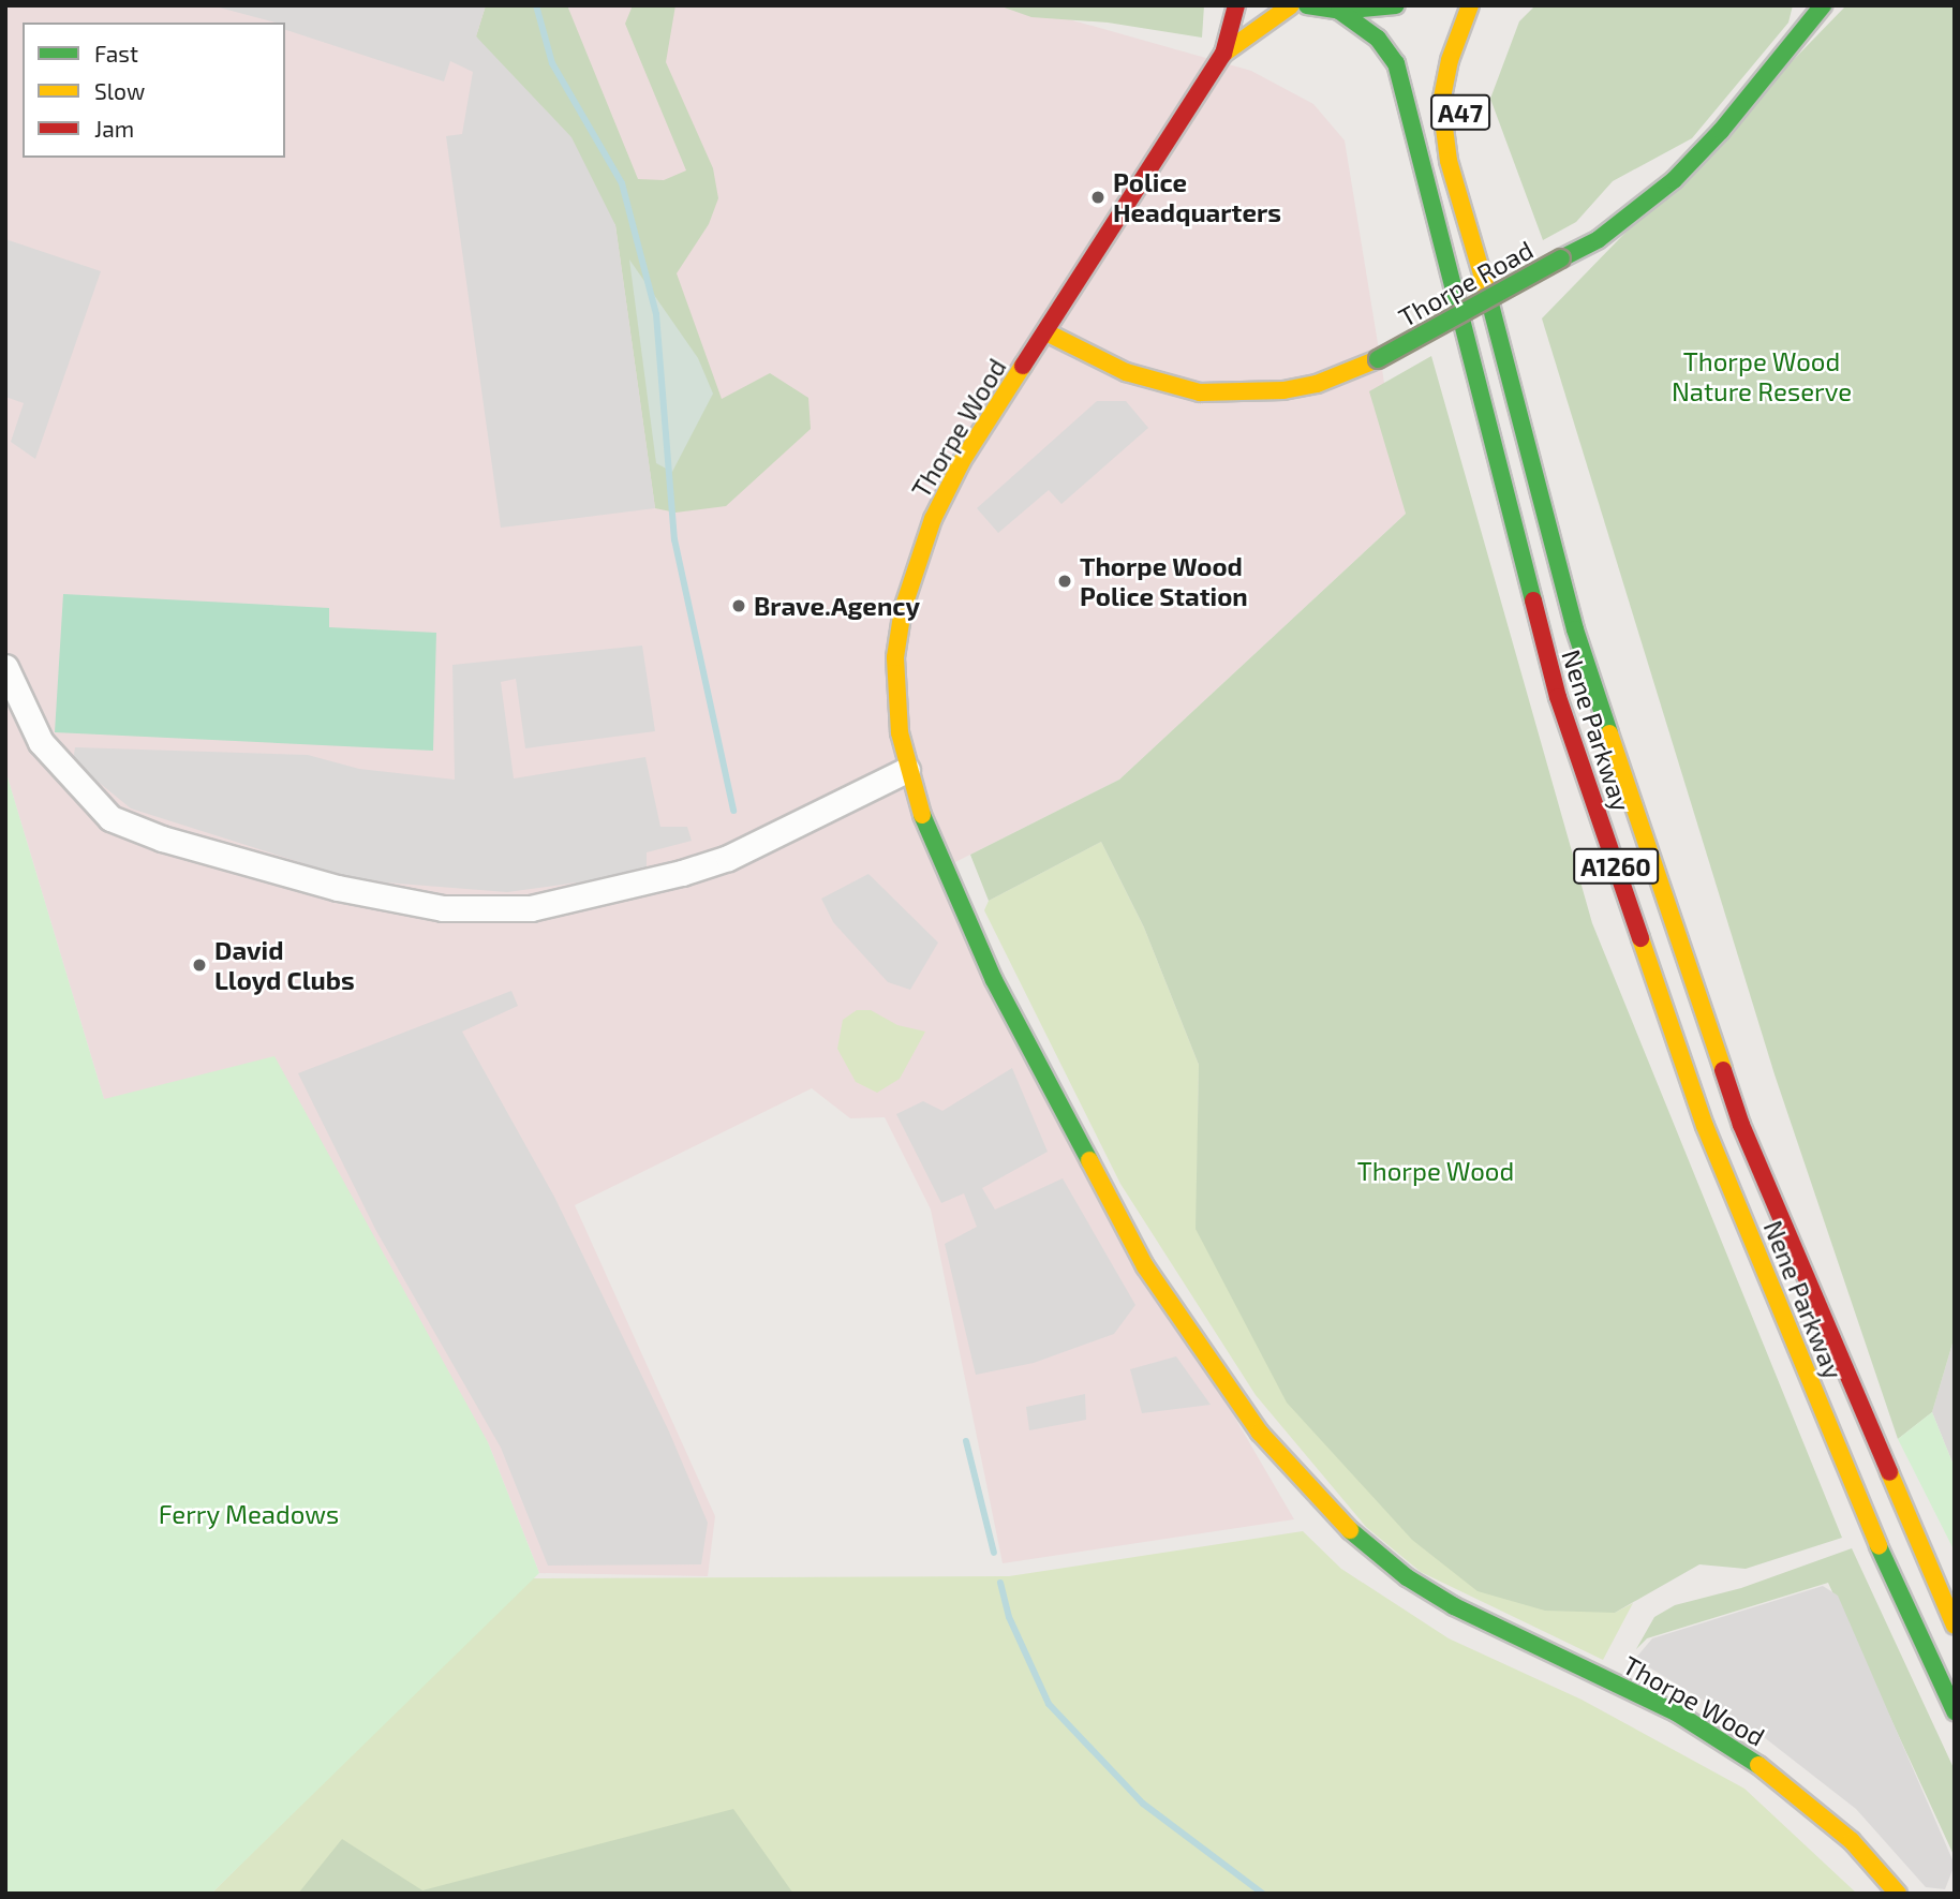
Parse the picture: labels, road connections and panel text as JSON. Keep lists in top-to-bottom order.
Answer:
{
  "streets": {
    "main road": [
      "A47",
      "Thorpe Road",
      "Thorpe Wood",
      "Nene Parkway",
      "A1260"
    ]
  },
  "crossings": [
    ["A47", "Nene Parkway"],
    ["Thorpe Road", "Thorpe Wood"]
  ],
  "parks": ["Thorpe Wood Nature Reserve", "Thorpe Wood", "Ferry Meadows"],
  "places": [
    "Police Headquarters",
    "Thorpe Wood Police Station",
    "Brave.Agency",
    "David Lloyd Clubs"
  ],
  "legend": ["Fast", "Slow", "Jam"]
}
